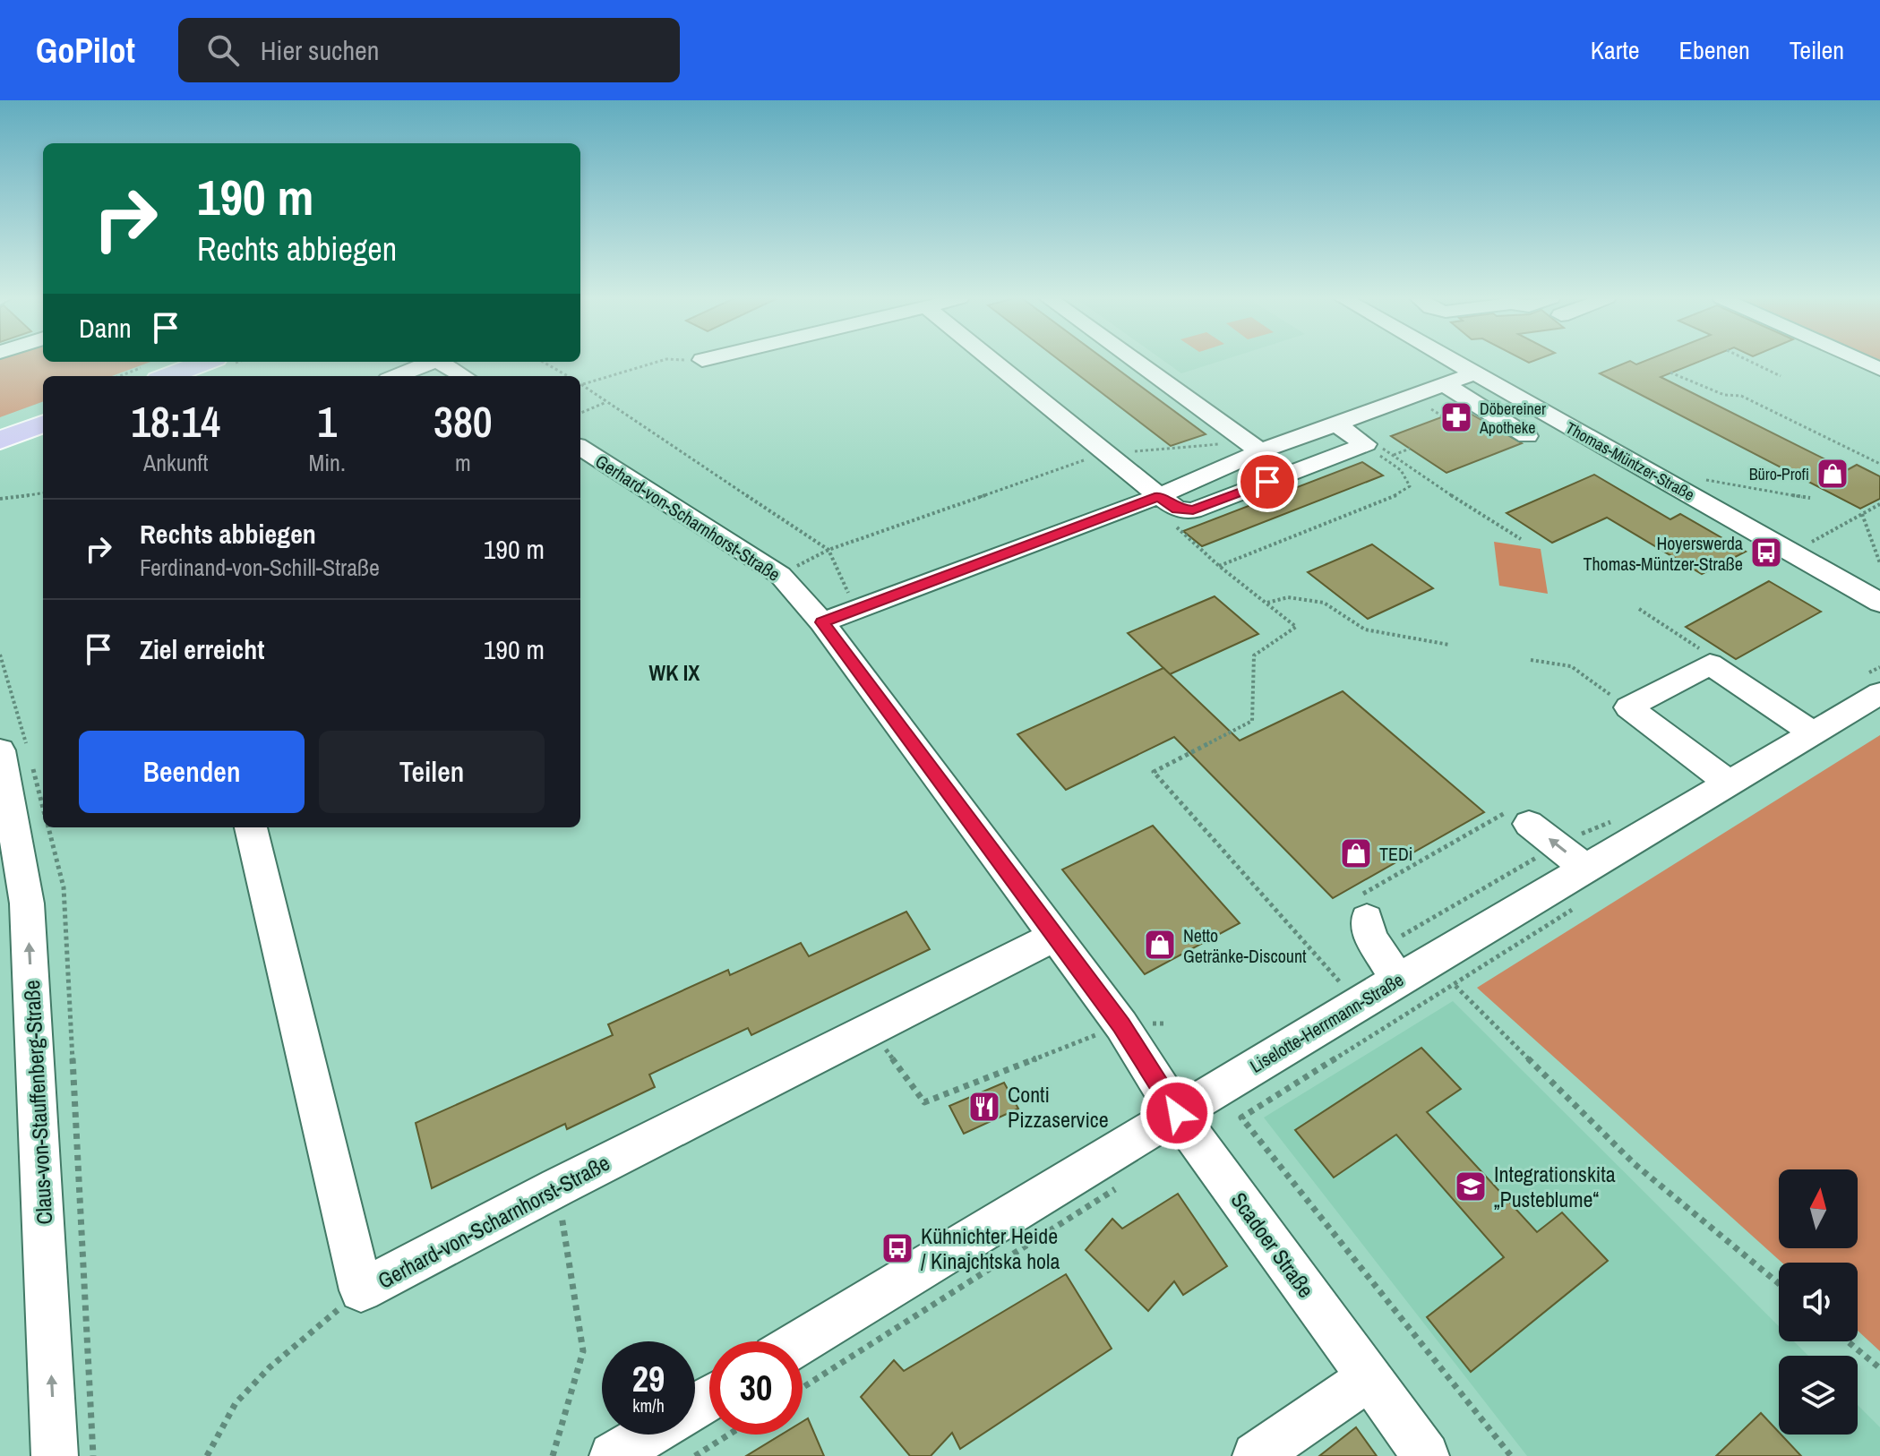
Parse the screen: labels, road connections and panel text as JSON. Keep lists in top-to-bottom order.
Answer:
{
  "streets": {
    "street": [
      "Thomas-Müntzer-Straße",
      "Gerhard-von-Scharnhorst-Straße",
      "Liselotte-Herrmann-Straße",
      "Claus-von-Stauffenberg-Straße",
      "Scadoer Straße"
    ]
  },
  "crossings": [
    ["Gerhard-von-Scharnhorst-Straße", "Liselotte-Herrmann-Straße"],
    ["Gerhard-von-Scharnhorst-Straße", "Scadoer Straße"],
    ["Liselotte-Herrmann-Straße", "Scadoer Straße"]
  ],
  "one_way": ["Claus-von-Stauffenberg-Straße"],
  "districts": ["WK IX"],
  "places": {
    "pharmacy": ["Döbereiner Apotheke"],
    "shop": ["Büro-Profi", "TEDi", "Netto Getränke-Discount"],
    "bus stop": ["Hoyerswerda Thomas-Müntzer-Straße", "Kühnichter Heide / Kinajchtska hola"],
    "restaurant": ["Conti Pizzaservice"],
    "school or university": ["Integrationskita „Pusteblume“"]
  },
  "north": "top",
  "page": {
    "header": "GoPilot",
    "search": "Hier suchen",
    "nav": ["Karte", "Ebenen", "Teilen"],
    "turn": ["190 m", "Rechts abbiegen"],
    "then": "Dann",
    "eta": [
      "18:14",
      "Ankunft",
      "1",
      "Min.",
      "380",
      "m"
    ],
    "list": [
      {
        "name": "Rechts abbiegen",
        "note": "Ferdinand-von-Schill-Straße",
        "value": "190 m"
      },
      {
        "name": "Ziel erreicht",
        "value": "190 m"
      }
    ],
    "buttons": ["Beenden", "Teilen"],
    "speed": "29 km/h",
    "limit": "30"
  }
}
